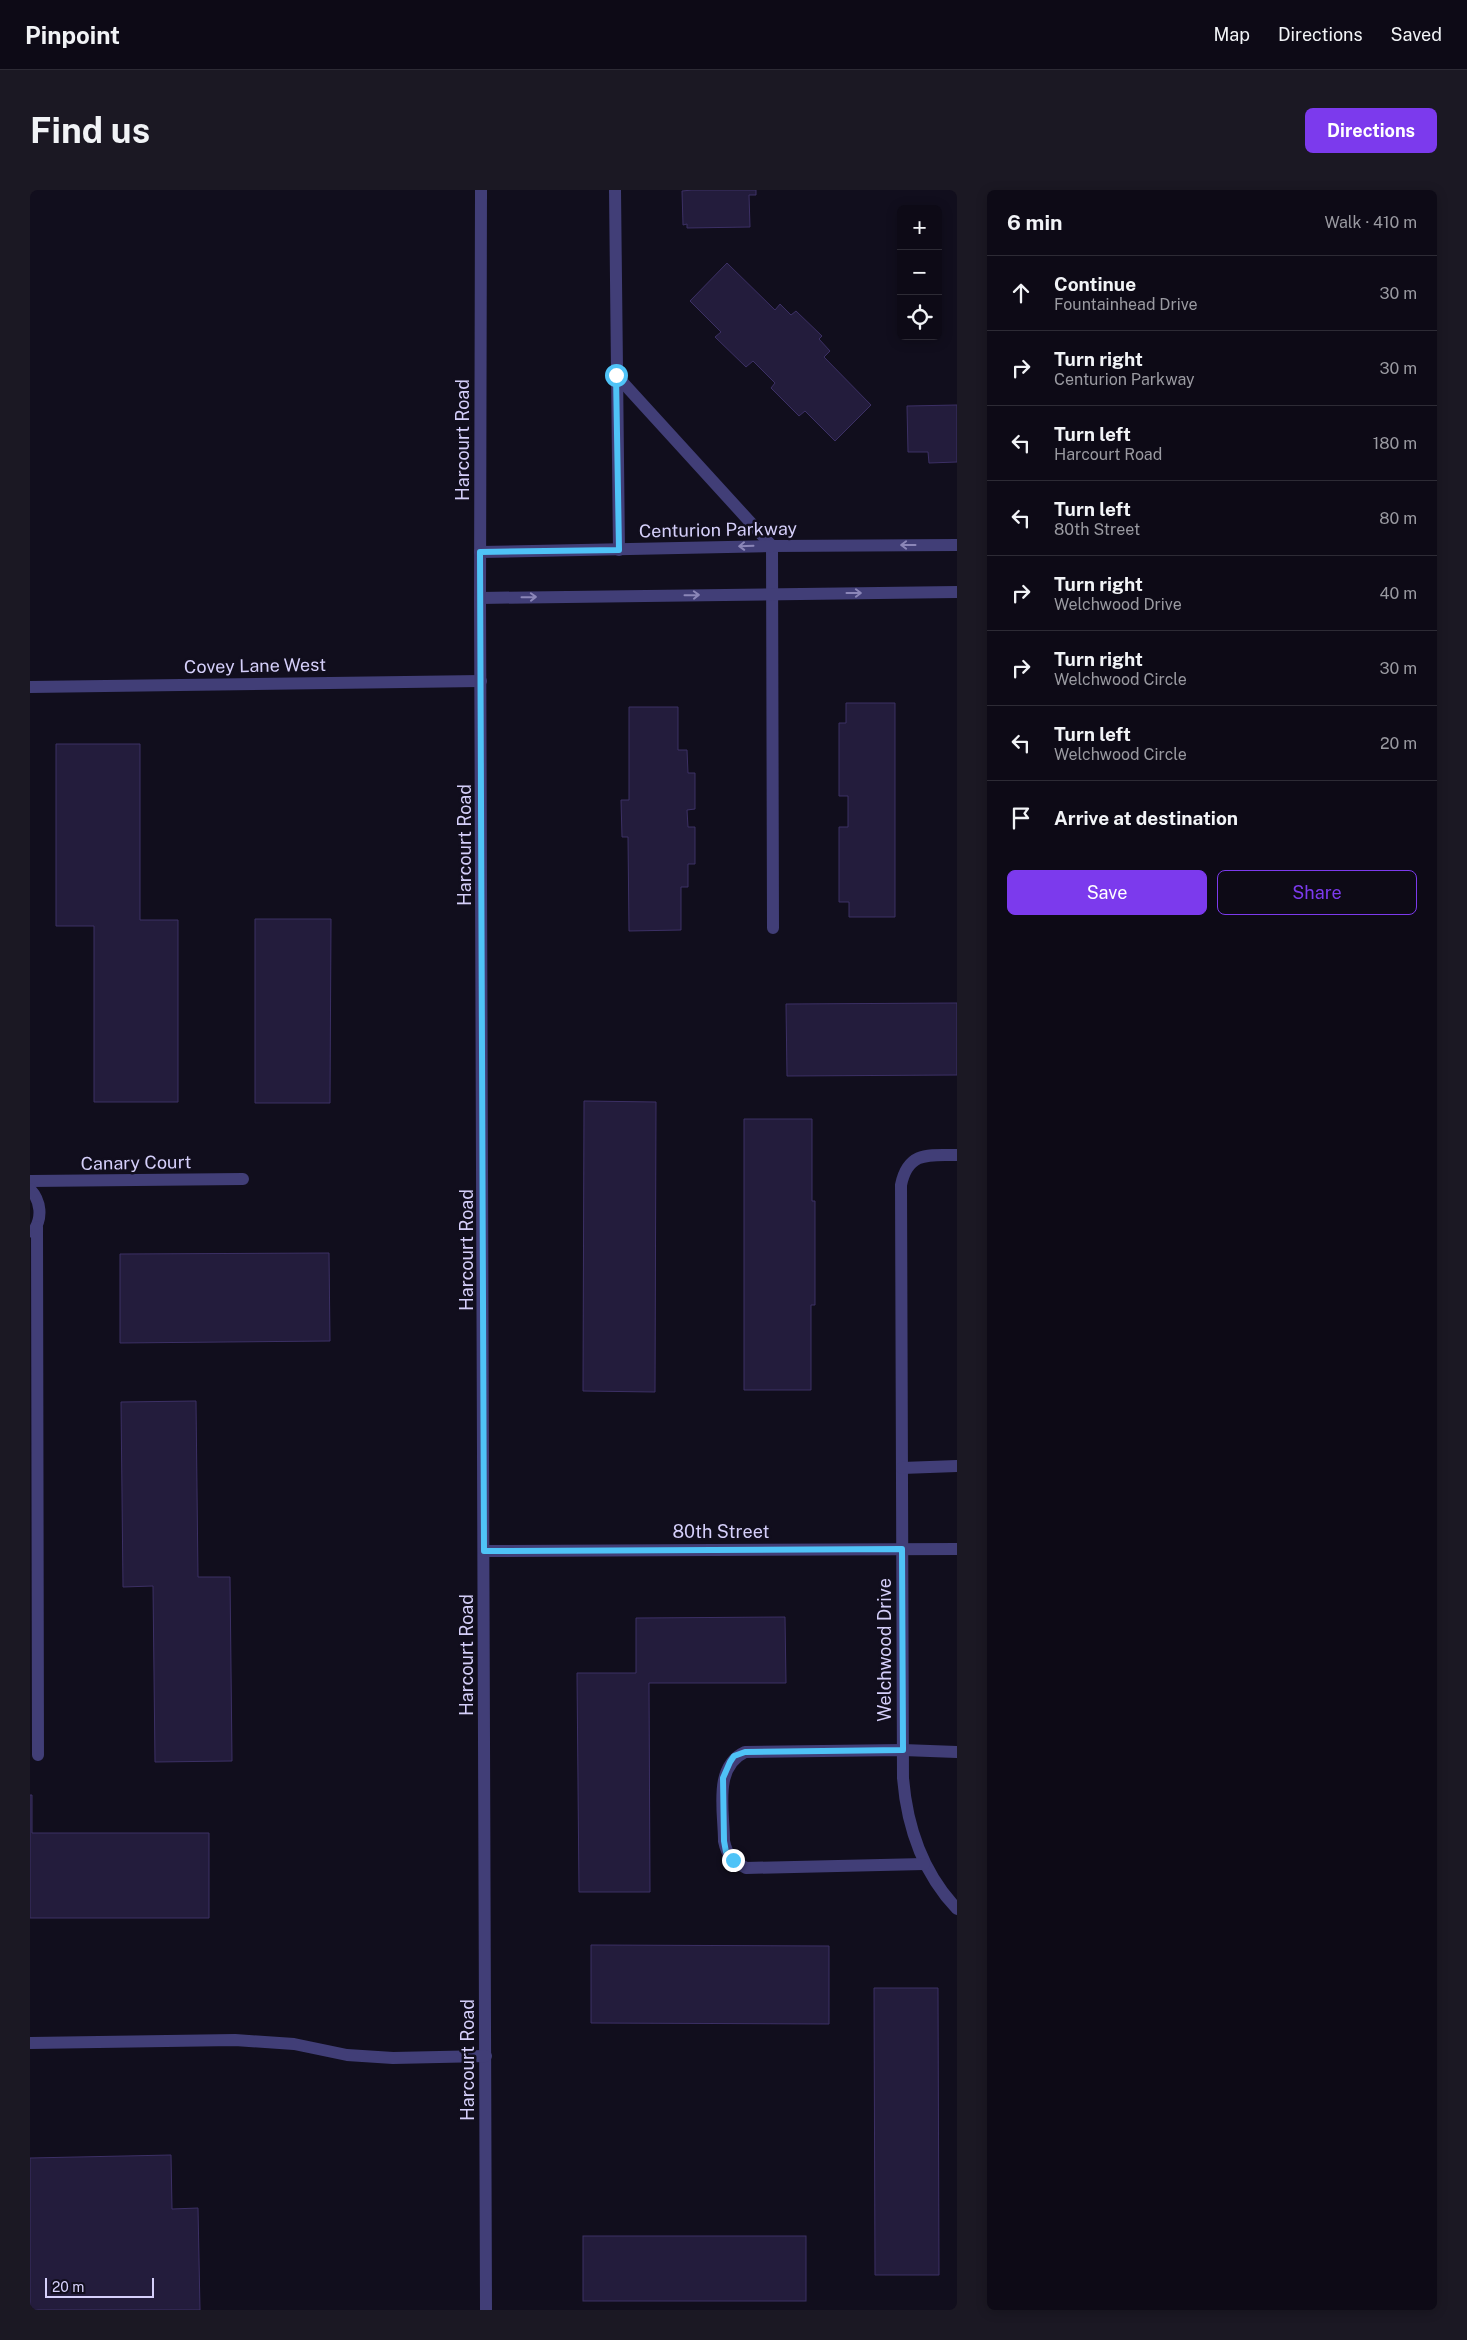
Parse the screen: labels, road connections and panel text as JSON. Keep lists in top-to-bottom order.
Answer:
{
  "streets": {
    "street": [
      "Harcourt Road",
      "Centurion Parkway",
      "Covey Lane West",
      "Canary Court",
      "80th Street",
      "Welchwood Drive"
    ]
  },
  "crossings": [
    ["Harcourt Road", "Centurion Parkway"],
    ["Harcourt Road", "Covey Lane West"],
    ["Harcourt Road", "80th Street"],
    ["80th Street", "Welchwood Drive"]
  ],
  "scale_bar": "20 m",
  "page": {
    "header": "Pinpoint",
    "nav": ["Map", "Directions", "Saved"],
    "buttons": [
      "Directions",
      ["Save", "Share"]
    ],
    "title": "Find us",
    "heading": ["6 min", "Walk · 410 m"],
    "map_buttons": ["+", "−"],
    "list": [
      ["Continue", "Fountainhead Drive", "30 m"],
      ["Turn right", "Centurion Parkway", "30 m"],
      ["Turn left", "Harcourt Road", "180 m"],
      ["Turn left", "80th Street", "80 m"],
      ["Turn right", "Welchwood Drive", "40 m"],
      ["Turn right", "Welchwood Circle", "30 m"],
      ["Turn left", "Welchwood Circle", "20 m"],
      "Arrive at destination"
    ],
    "scale": "20 m"
  }
}
